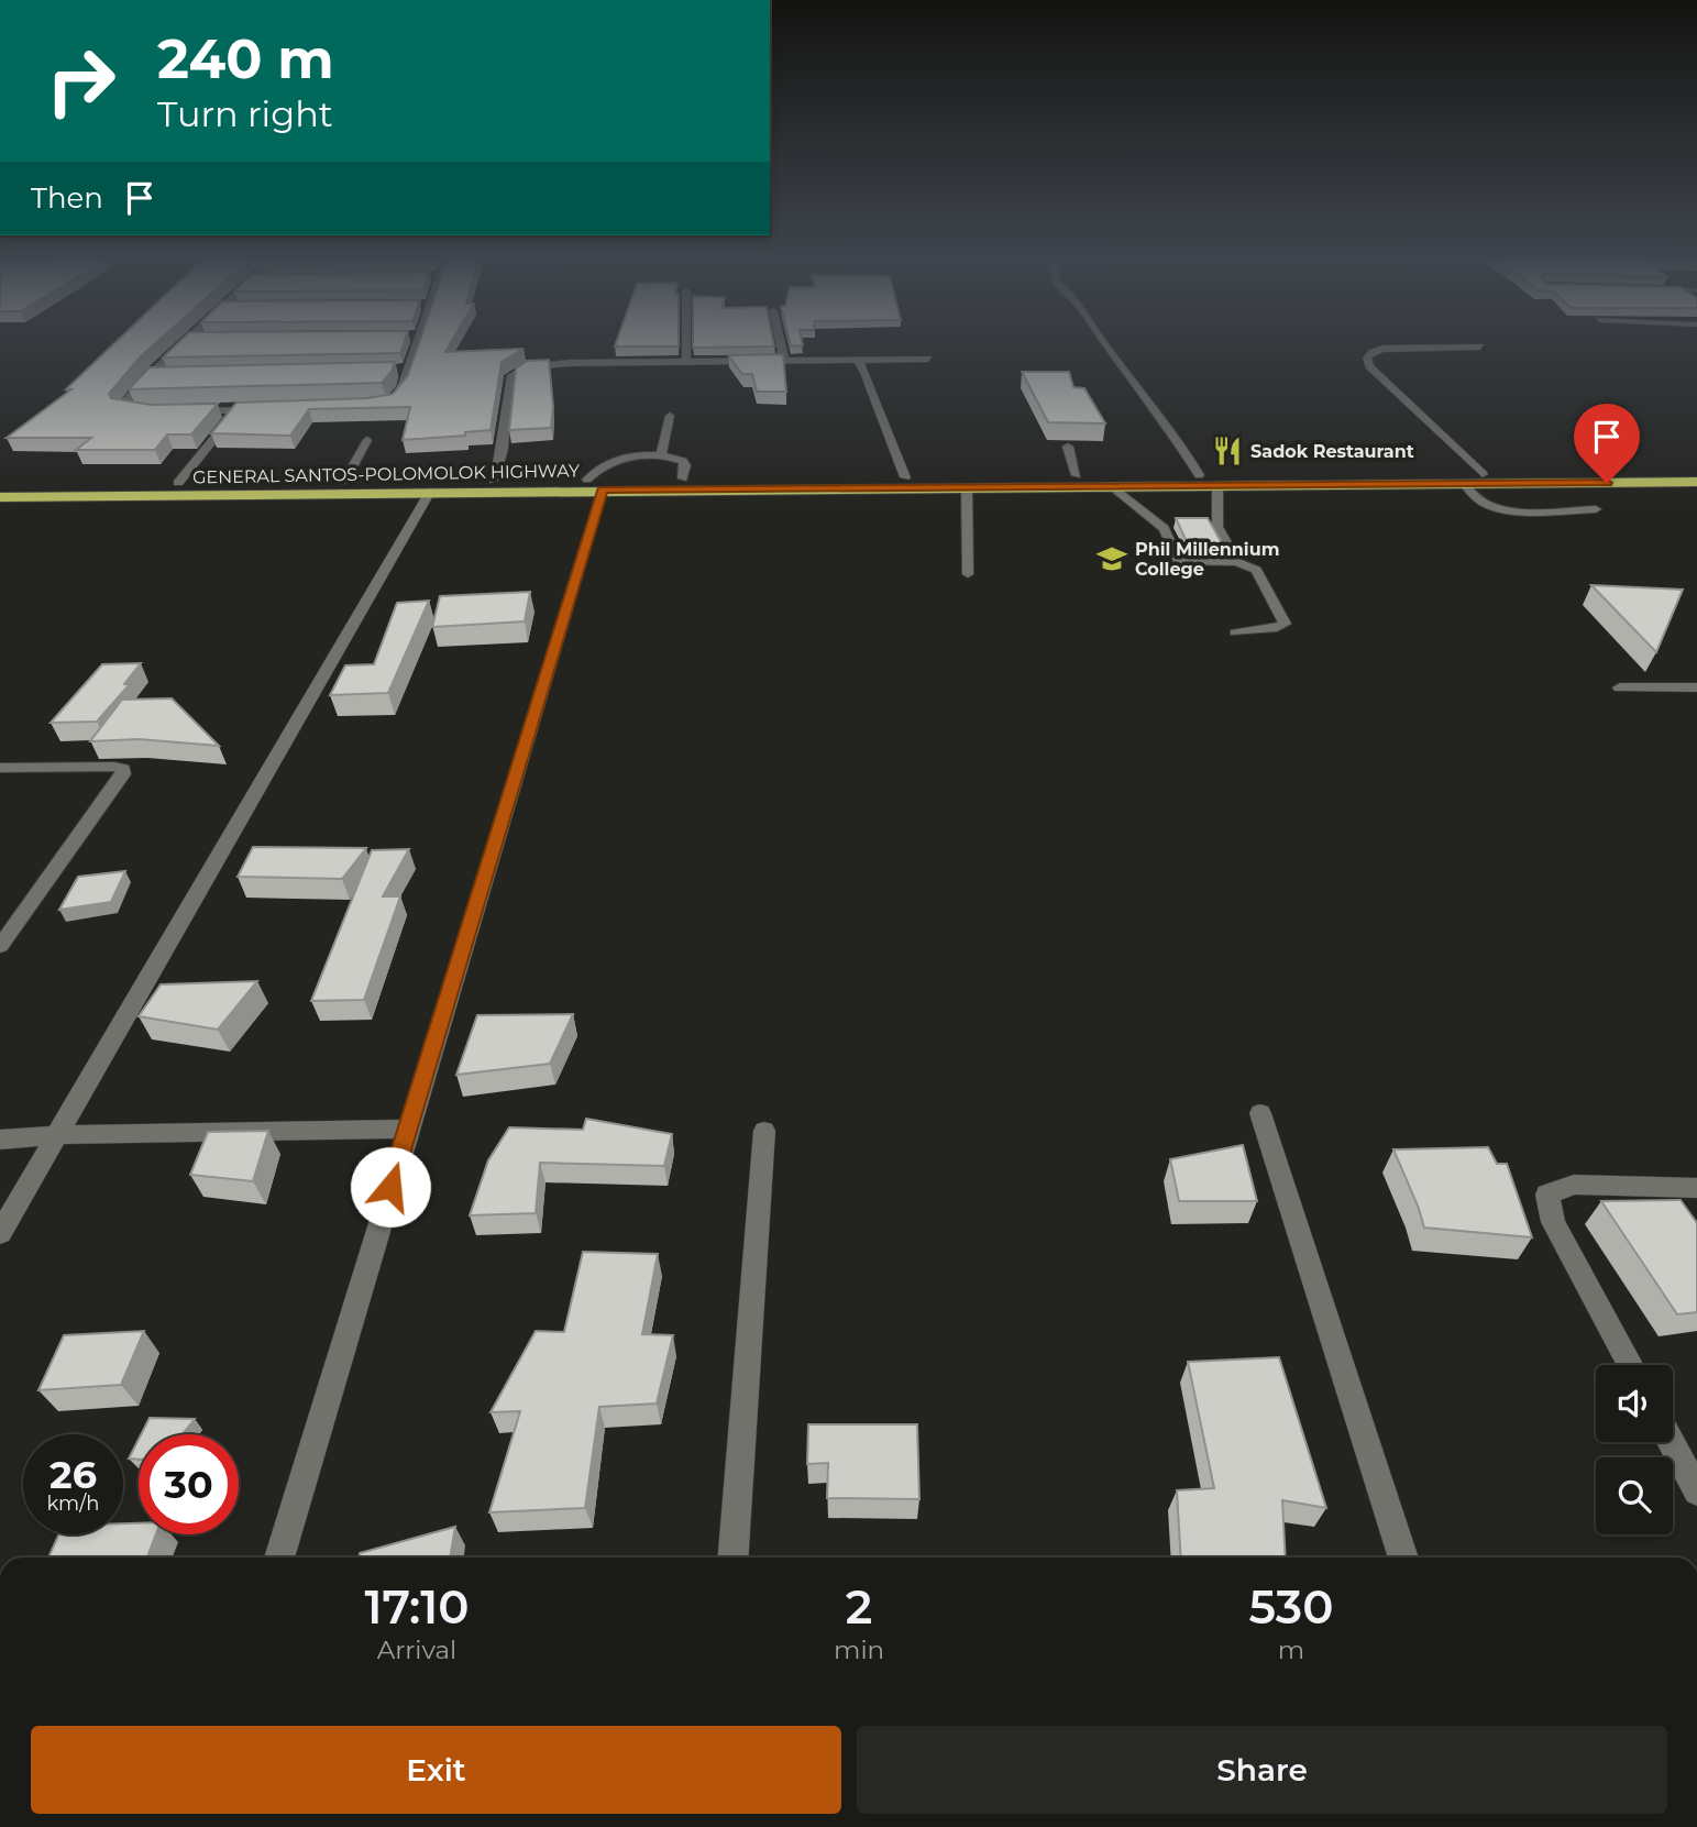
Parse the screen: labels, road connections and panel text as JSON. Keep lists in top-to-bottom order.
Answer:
{
  "streets": {
    "highway": ["GENERAL SANTOS-POLOMOLOK HIGHWAY"]
  },
  "places": {
    "restaurant": ["Sadok Restaurant"],
    "school or university": ["Phil Millennium College"]
  },
  "page": {
    "turn": ["240 m", "Turn right"],
    "then": "Then",
    "speed": "26 km/h",
    "limit": "30",
    "eta": [
      "17:10",
      "Arrival",
      "2",
      "min",
      "530",
      "m"
    ],
    "buttons": ["Exit", "Share"]
  }
}
